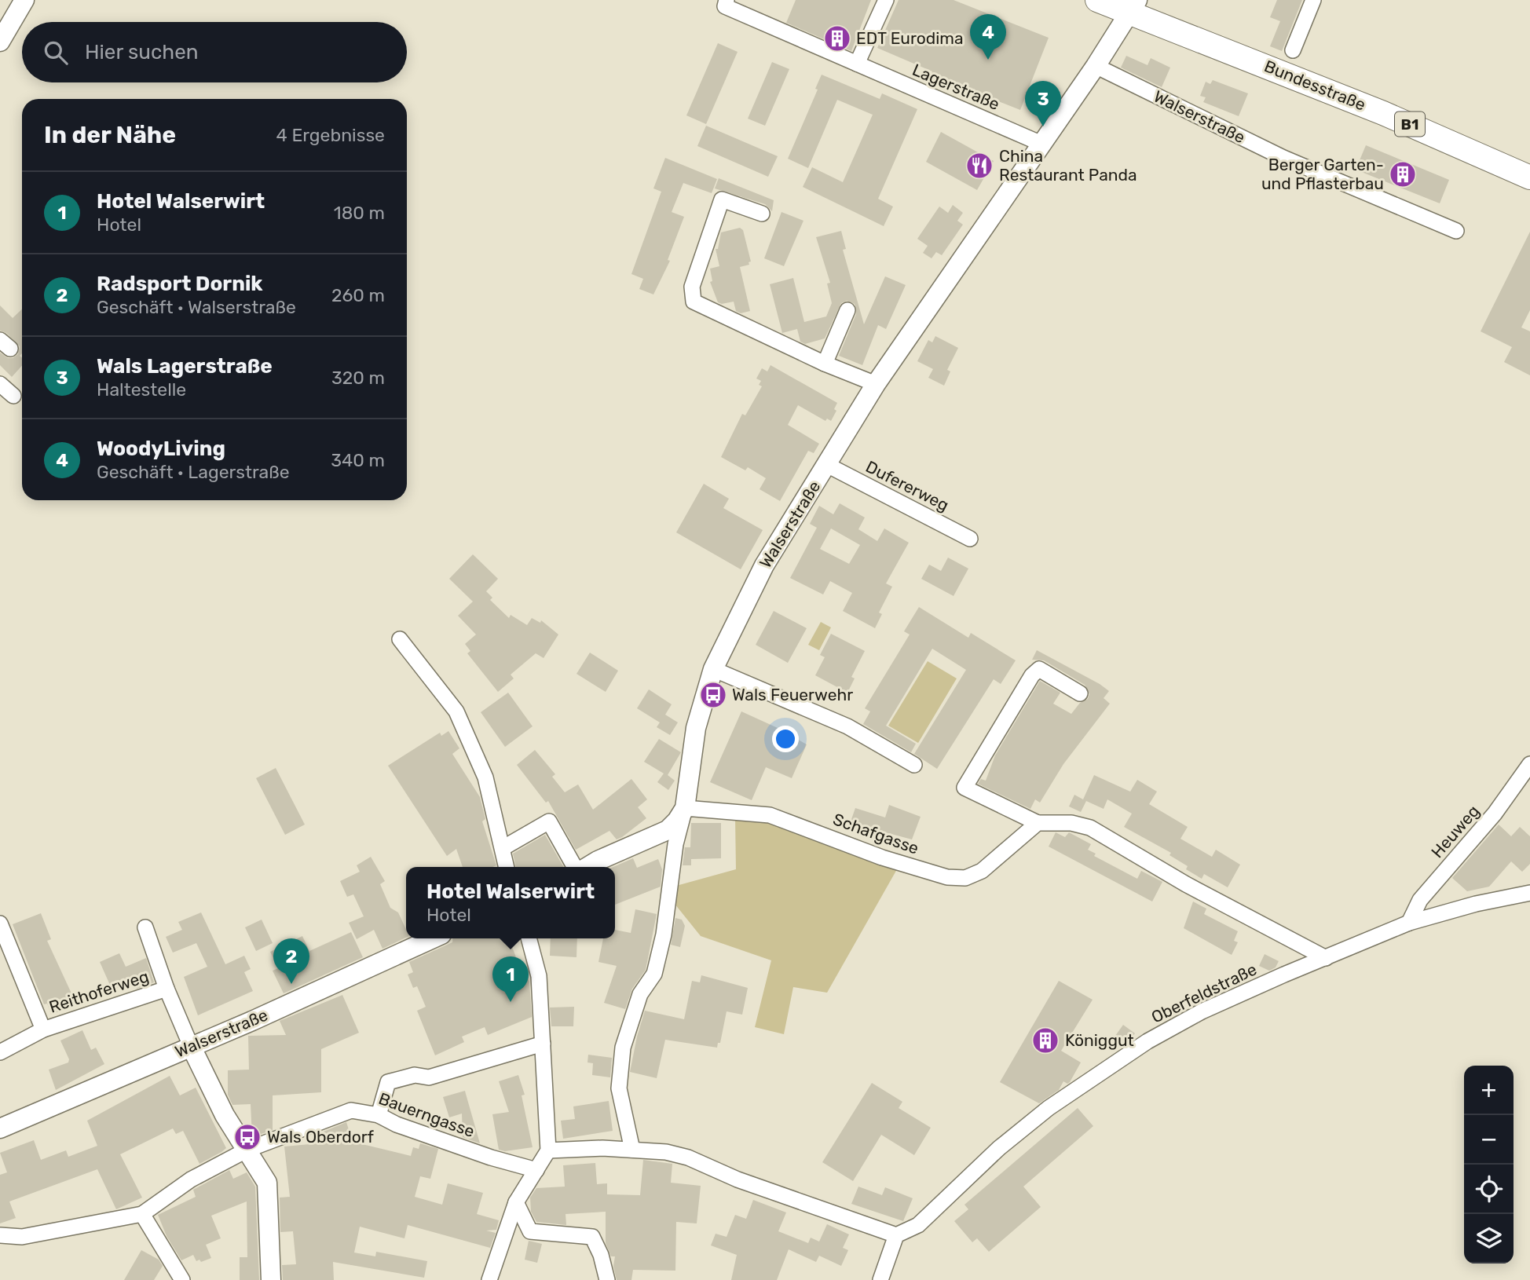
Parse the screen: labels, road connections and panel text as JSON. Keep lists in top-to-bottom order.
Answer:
{
  "streets": {
    "main road": ["Bundesstraße", "B1"],
    "street": [
      "Lagerstraße",
      "Walserstraße",
      "Dufererweg",
      "Heuweg",
      "Schafgasse",
      "Reithoferweg",
      "Oberfeldstraße",
      "Bauerngasse"
    ]
  },
  "crossings": [
    ["Bundesstraße", "Walserstraße"],
    ["Lagerstraße", "Walserstraße"],
    ["Walserstraße", "Dufererweg"],
    ["Walserstraße", "Schafgasse"],
    ["Walserstraße", "Reithoferweg"],
    ["Heuweg", "Oberfeldstraße"]
  ],
  "places": {
    "building": ["EDT Eurodima", "Berger Garten- und Pflasterbau", "Königgut"],
    "restaurant": ["China Restaurant Panda"],
    "bus stop": ["Wals Feuerwehr", "Wals Oberdorf"]
  },
  "page": {
    "pins": [
      "4",
      "3",
      "2",
      "1"
    ],
    "search": "Hier suchen",
    "heading": ["In der Nähe", "4 Ergebnisse"],
    "list": [
      {
        "mark": "1",
        "name": "Hotel Walserwirt",
        "note": "Hotel",
        "value": "180 m"
      },
      {
        "mark": "2",
        "name": "Radsport Dornik",
        "note": "Geschäft · Walserstraße",
        "value": "260 m"
      },
      {
        "mark": "3",
        "name": "Wals Lagerstraße",
        "note": "Haltestelle",
        "value": "320 m"
      },
      {
        "mark": "4",
        "name": "WoodyLiving",
        "note": "Geschäft · Lagerstraße",
        "value": "340 m"
      }
    ],
    "popup": ["Hotel Walserwirt", "Hotel"],
    "map_buttons": ["+", "−"]
  }
}
